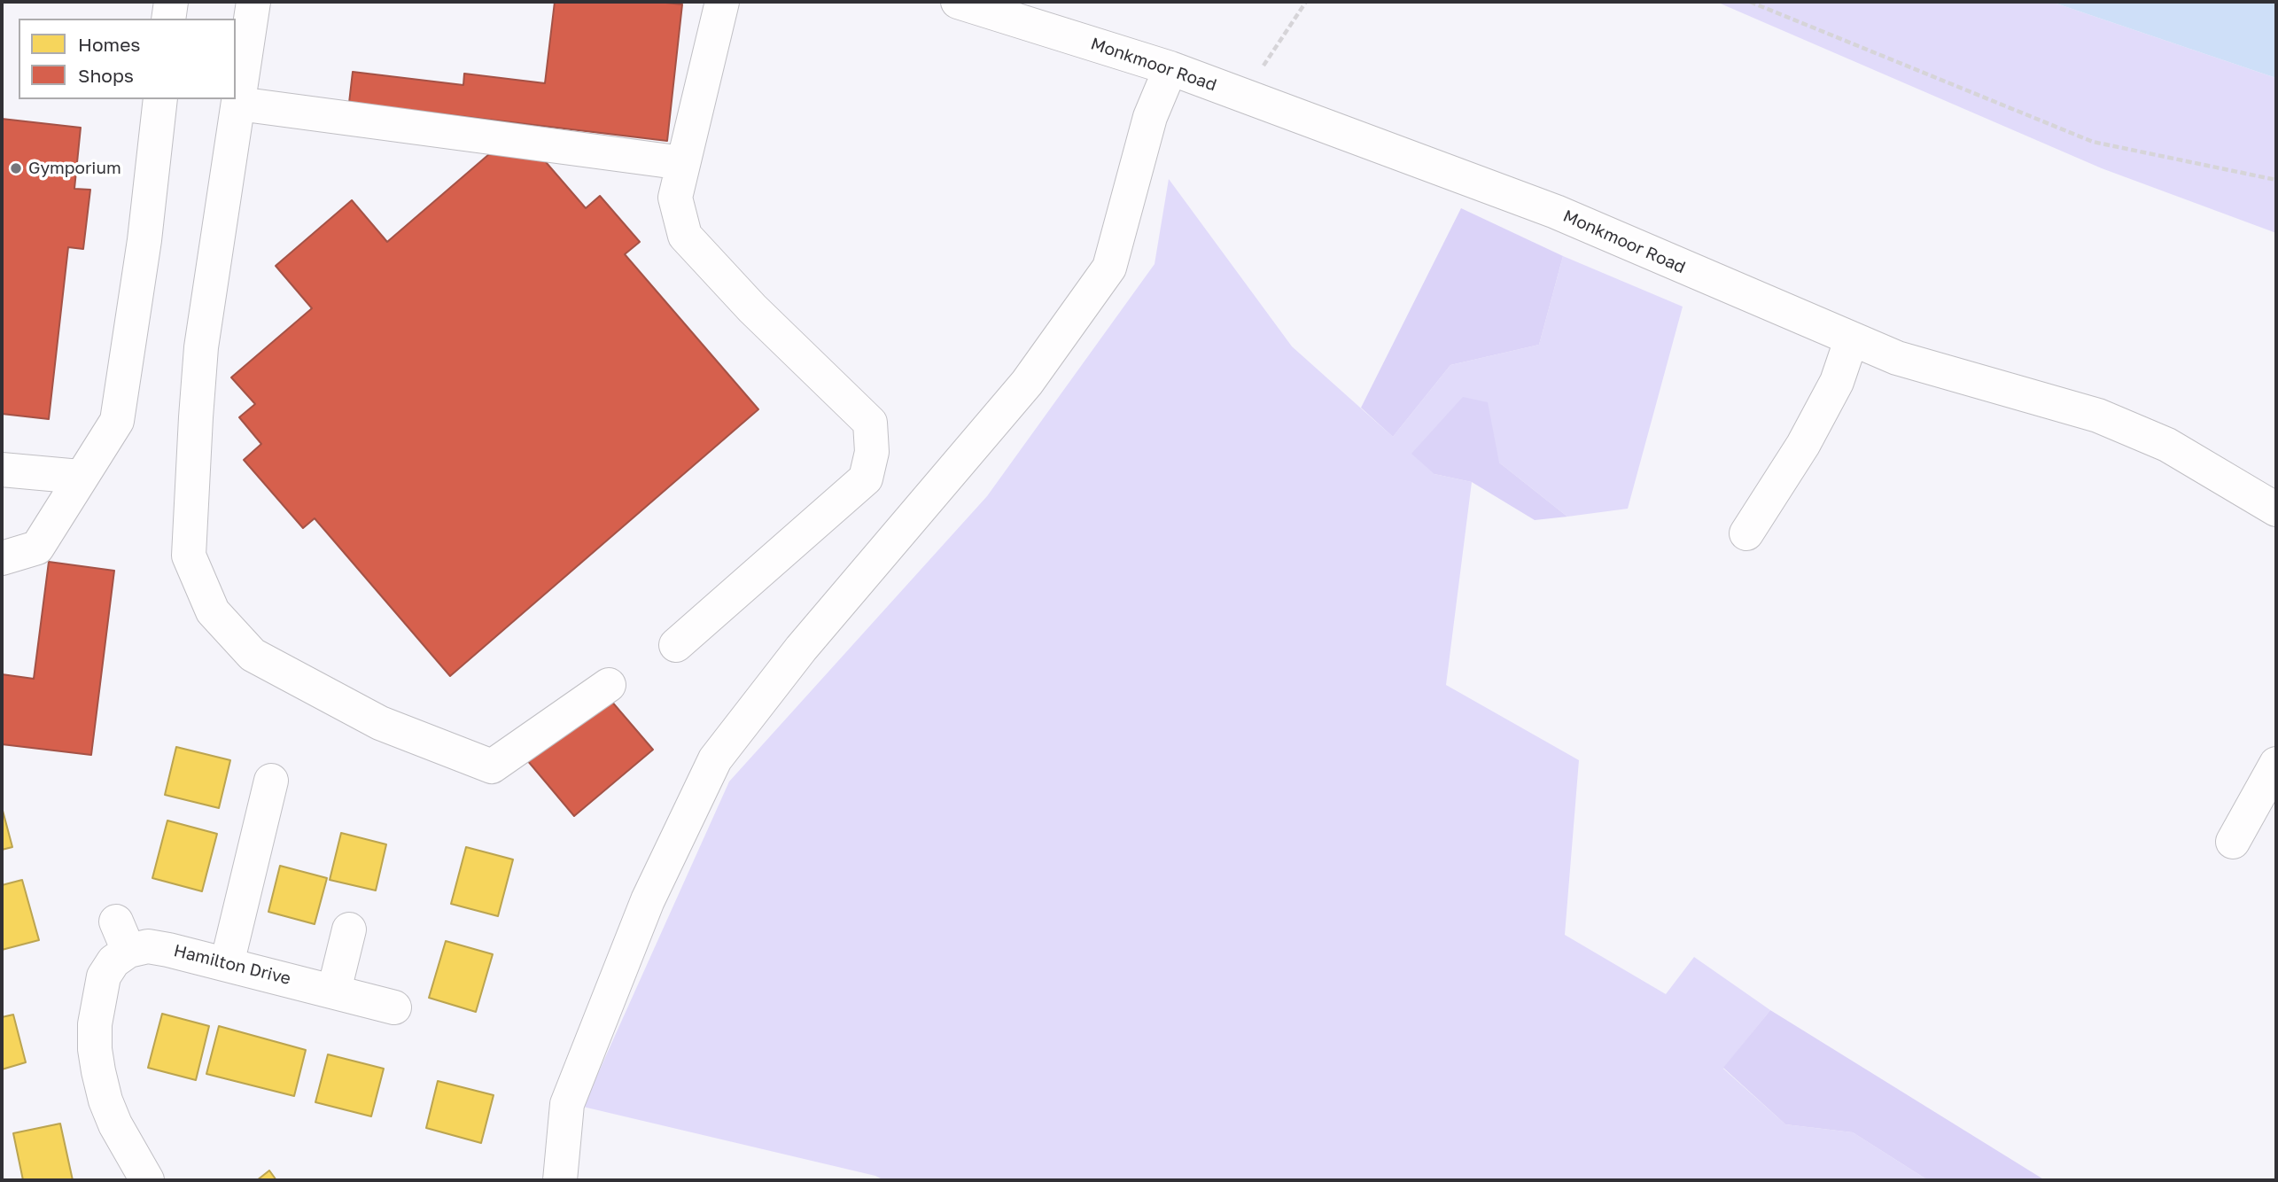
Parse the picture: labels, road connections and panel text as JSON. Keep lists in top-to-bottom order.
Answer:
{
  "streets": {
    "street": ["Monkmoor Road", "Hamilton Drive"]
  },
  "places": ["Gymporium"],
  "legend": ["Homes", "Shops"]
}
